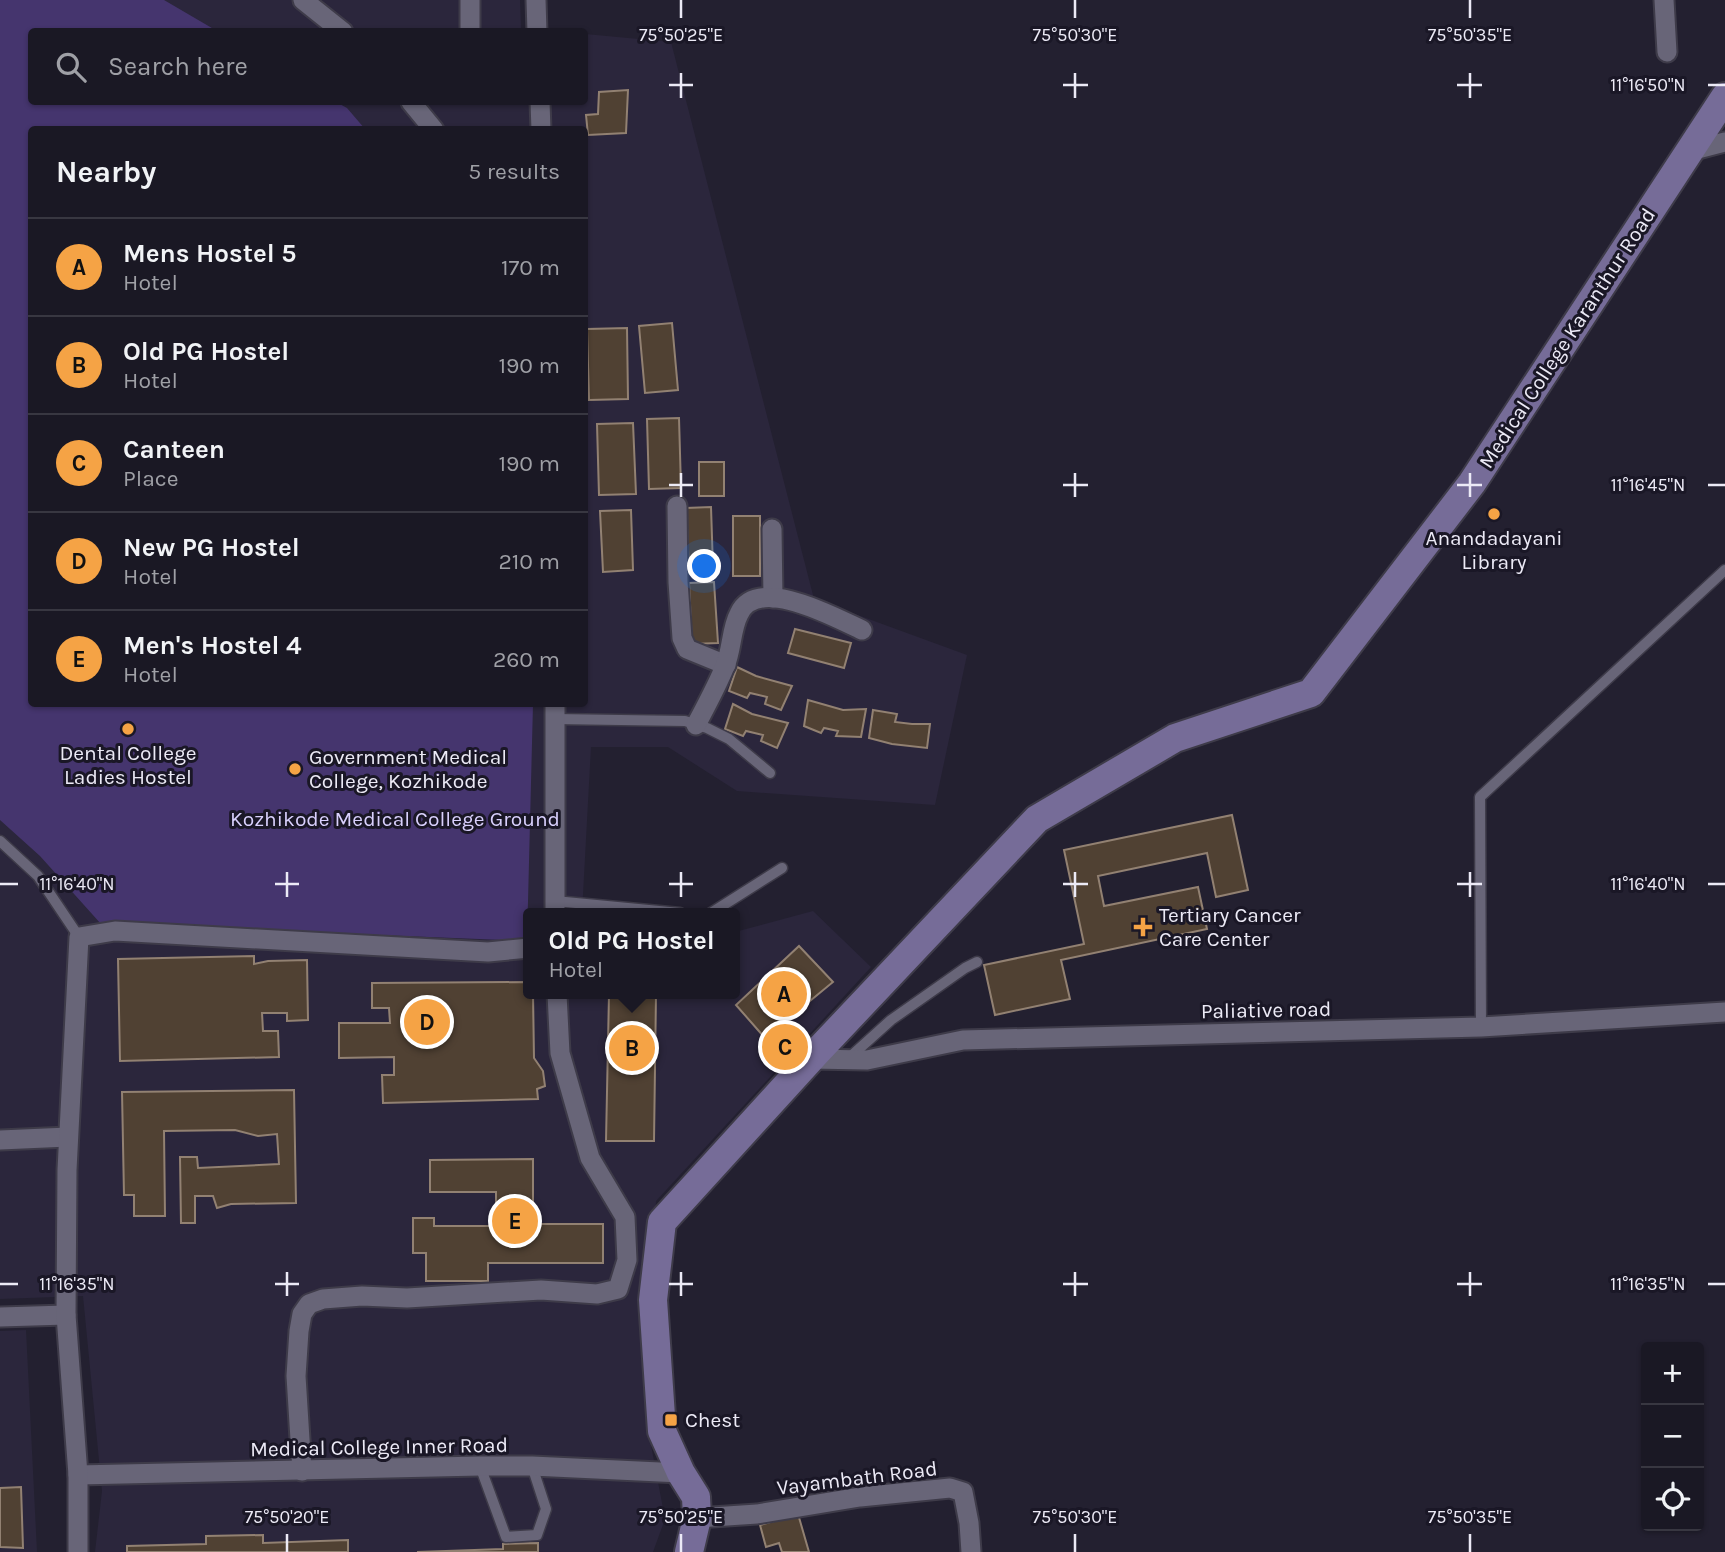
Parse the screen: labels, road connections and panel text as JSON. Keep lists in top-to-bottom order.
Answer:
{
  "streets": {
    "main road": ["Medical College Karanthur Road"],
    "street": ["Paliative road", "Medical College Inner Road", "Vayambath Road"]
  },
  "crossings": [
    ["Medical College Karanthur Road", "Paliative road"],
    ["Medical College Karanthur Road", "Medical College Inner Road"],
    ["Medical College Karanthur Road", "Vayambath Road"]
  ],
  "parks": ["Kozhikode Medical College Ground"],
  "places": {
    "other": ["Anandadayani Library", "Dental College Ladies Hostel", "Government Medical College, Kozhikode"],
    "health": ["Tertiary Cancer Care Center"],
    "transit": ["Chest"]
  },
  "page": {
    "search": "Search here",
    "heading": ["Nearby", "5 results"],
    "list": [
      {
        "mark": "A",
        "name": "Mens Hostel 5",
        "note": "Hotel",
        "value": "170 m"
      },
      {
        "mark": "B",
        "name": "Old PG Hostel",
        "note": "Hotel",
        "value": "190 m"
      },
      {
        "mark": "C",
        "name": "Canteen",
        "note": "Place",
        "value": "190 m"
      },
      {
        "mark": "D",
        "name": "New PG Hostel",
        "note": "Hotel",
        "value": "210 m"
      },
      {
        "mark": "E",
        "name": "Men's Hostel 4",
        "note": "Hotel",
        "value": "260 m"
      }
    ],
    "popup": ["Old PG Hostel", "Hotel"],
    "pins": [
      "A",
      "D",
      "C",
      "B",
      "E"
    ],
    "map_buttons": ["+", "−"]
  },
  "coordinates": [
    "75°50'25\"E",
    "75°50'30\"E",
    "75°50'35\"E",
    "11°16'50\"N",
    "11°16'45\"N",
    "11°16'40\"N",
    "11°16'35\"N",
    "75°50'20\"E"
  ]
}
